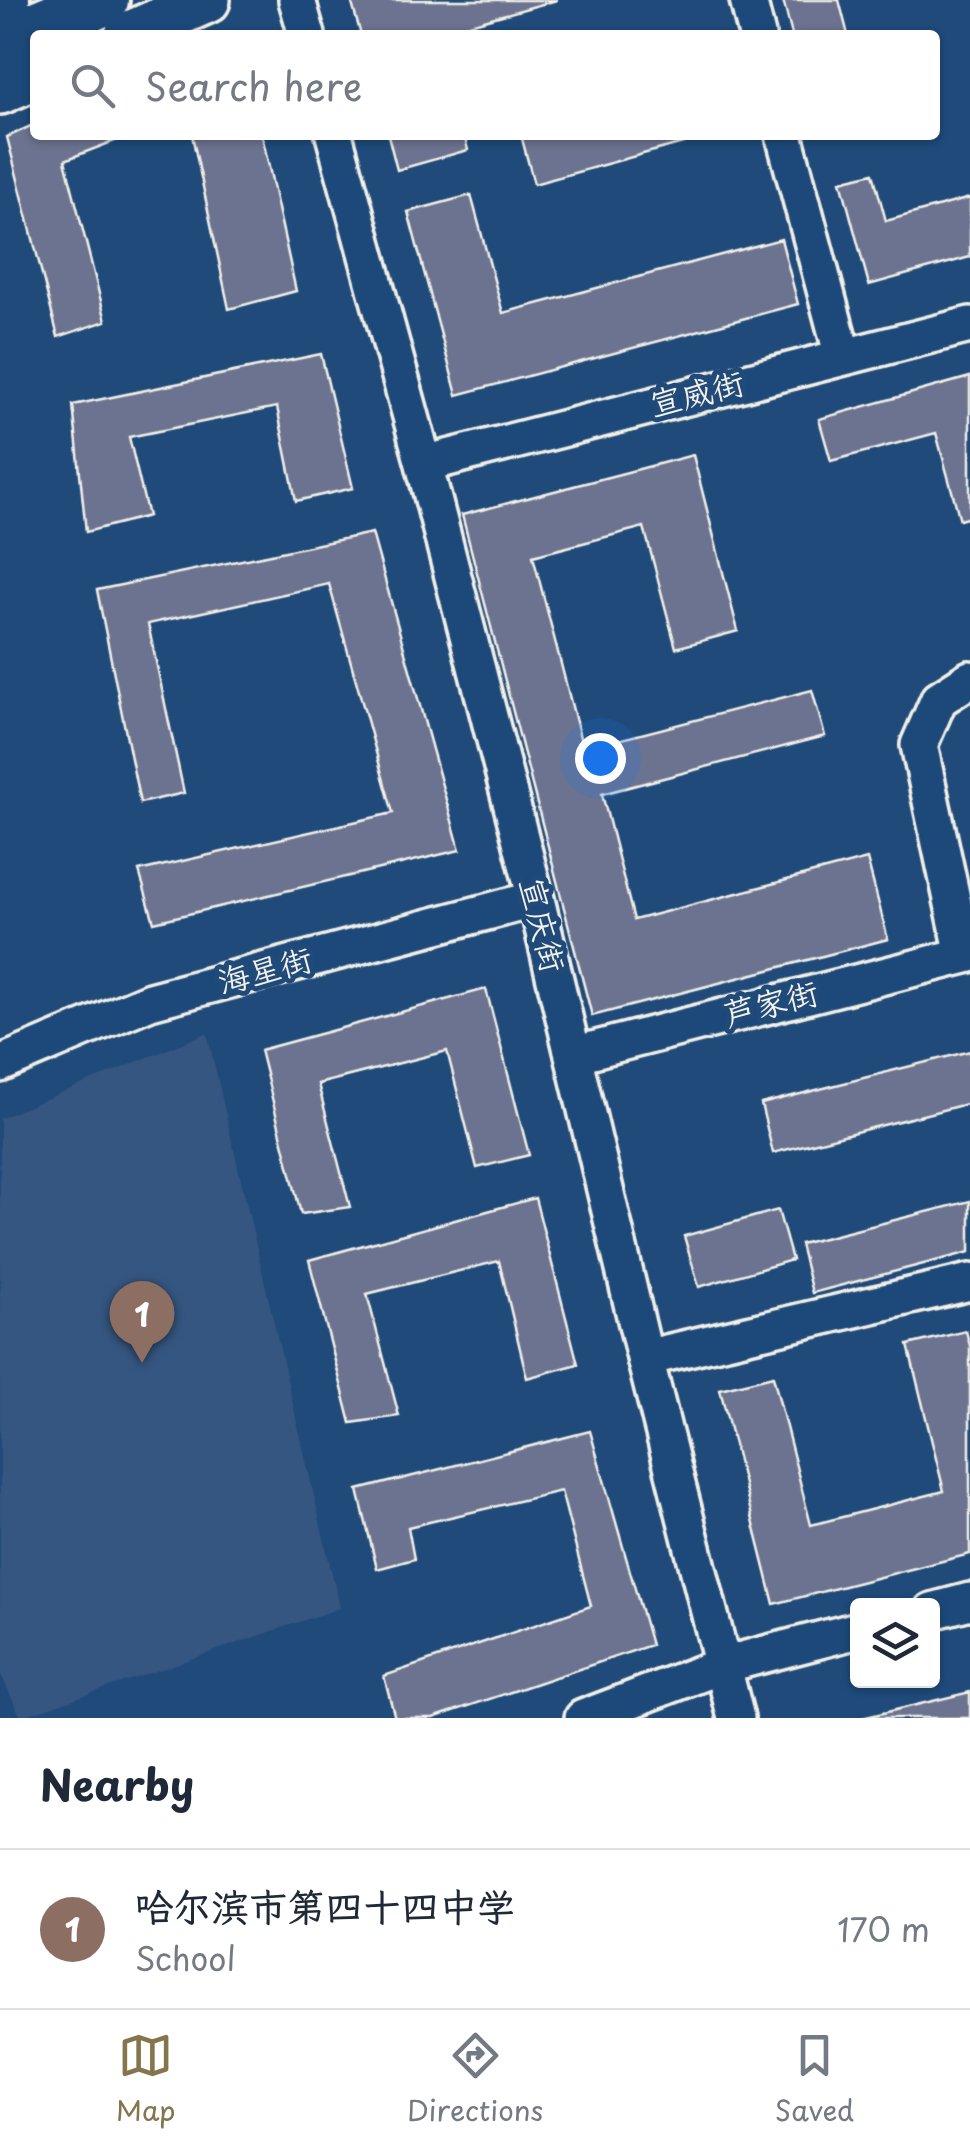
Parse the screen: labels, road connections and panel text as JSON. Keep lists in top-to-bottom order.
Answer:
{
  "streets": {
    "street": [
      "宣威街",
      "宣庆街",
      "海星街",
      "芦家街"
    ]
  },
  "crossings": [
    ["宣威街", "宣庆街"],
    ["宣庆街", "海星街"],
    ["宣庆街", "芦家街"]
  ],
  "page": {
    "search": "Search here",
    "pins": "1",
    "heading": "Nearby",
    "list": [
      {
        "mark": "1",
        "name": "哈尔滨市第四十四中学",
        "note": "School",
        "value": "170 m"
      }
    ],
    "nav": ["Map", "Directions", "Saved"]
  }
}
